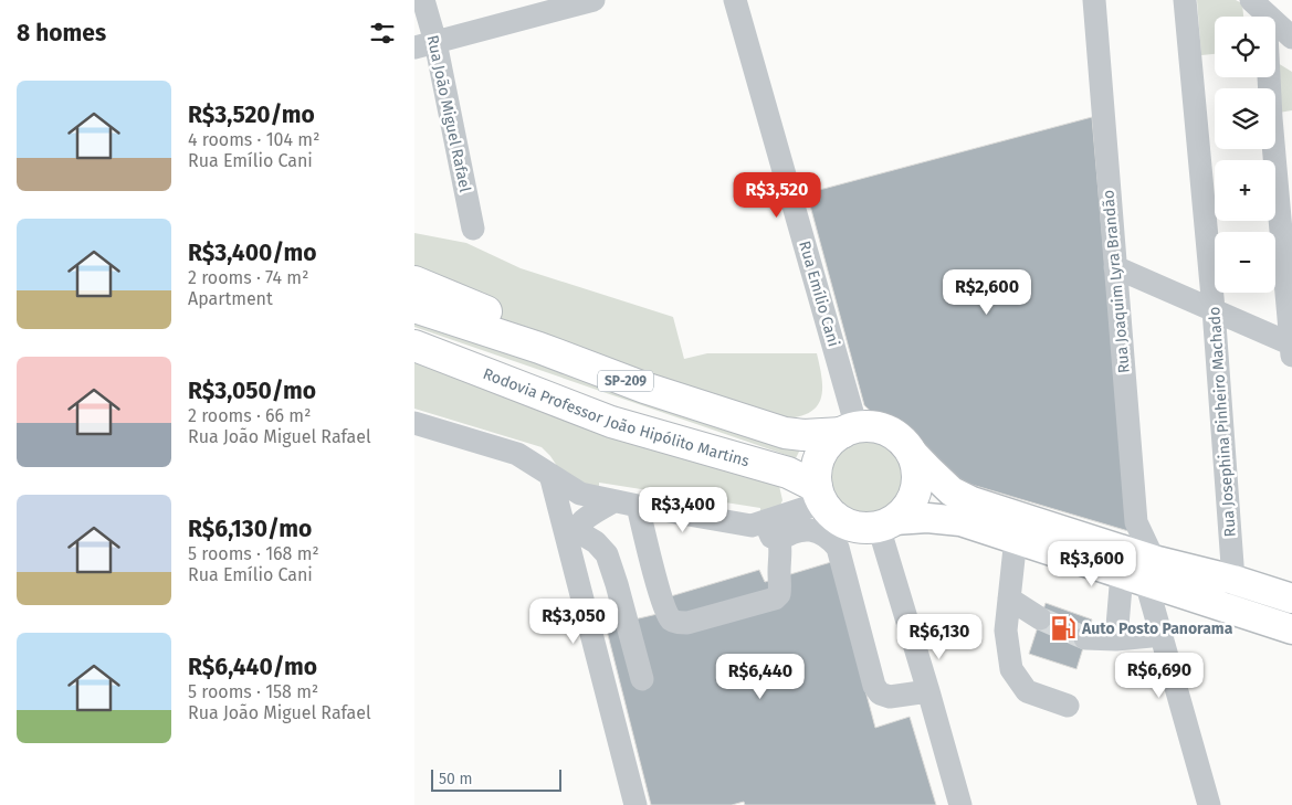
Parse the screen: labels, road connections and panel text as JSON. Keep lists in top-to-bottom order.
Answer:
{
  "streets": {
    "highway": ["SP-209", "Rodovia Professor João Hipólito Martins"],
    "street": [
      "Rua João Miguel Rafael",
      "Rua Joaquim Lyra Brandão",
      "Rua Emílio Cani",
      "Rua Josephina Pinheiro Machado"
    ]
  },
  "crossings": [
    ["Rua Emílio Cani", "SP-209"],
    ["Rua Emílio Cani", "Rodovia Professor João Hipólito Martins"],
    ["SP-209", "Rodovia Professor João Hipólito Martins"]
  ],
  "places": {
    "fuel station": ["Auto Posto Panorama"]
  },
  "scale_bar": "50 m",
  "page": {
    "heading": "8 homes",
    "map_buttons": ["+", "−"],
    "list": [
      {
        "name": "R$3,520/mo",
        "note": "4 rooms · 104 m² · Rua Emílio Cani"
      },
      {
        "name": "R$3,400/mo",
        "note": "2 rooms · 74 m² · Apartment"
      },
      {
        "name": "R$3,050/mo",
        "note": "2 rooms · 66 m² · Rua João Miguel Rafael"
      },
      {
        "name": "R$6,130/mo",
        "note": "5 rooms · 168 m² · Rua Emílio Cani"
      },
      {
        "name": "R$6,440/mo",
        "note": "5 rooms · 158 m² · Rua João Miguel Rafael"
      }
    ],
    "price": [
      "R$3,520",
      "R$2,600",
      "R$3,400",
      "R$3,600",
      "R$3,050",
      "R$6,130",
      "R$6,690",
      "R$6,440"
    ],
    "scale": "50 m"
  }
}
